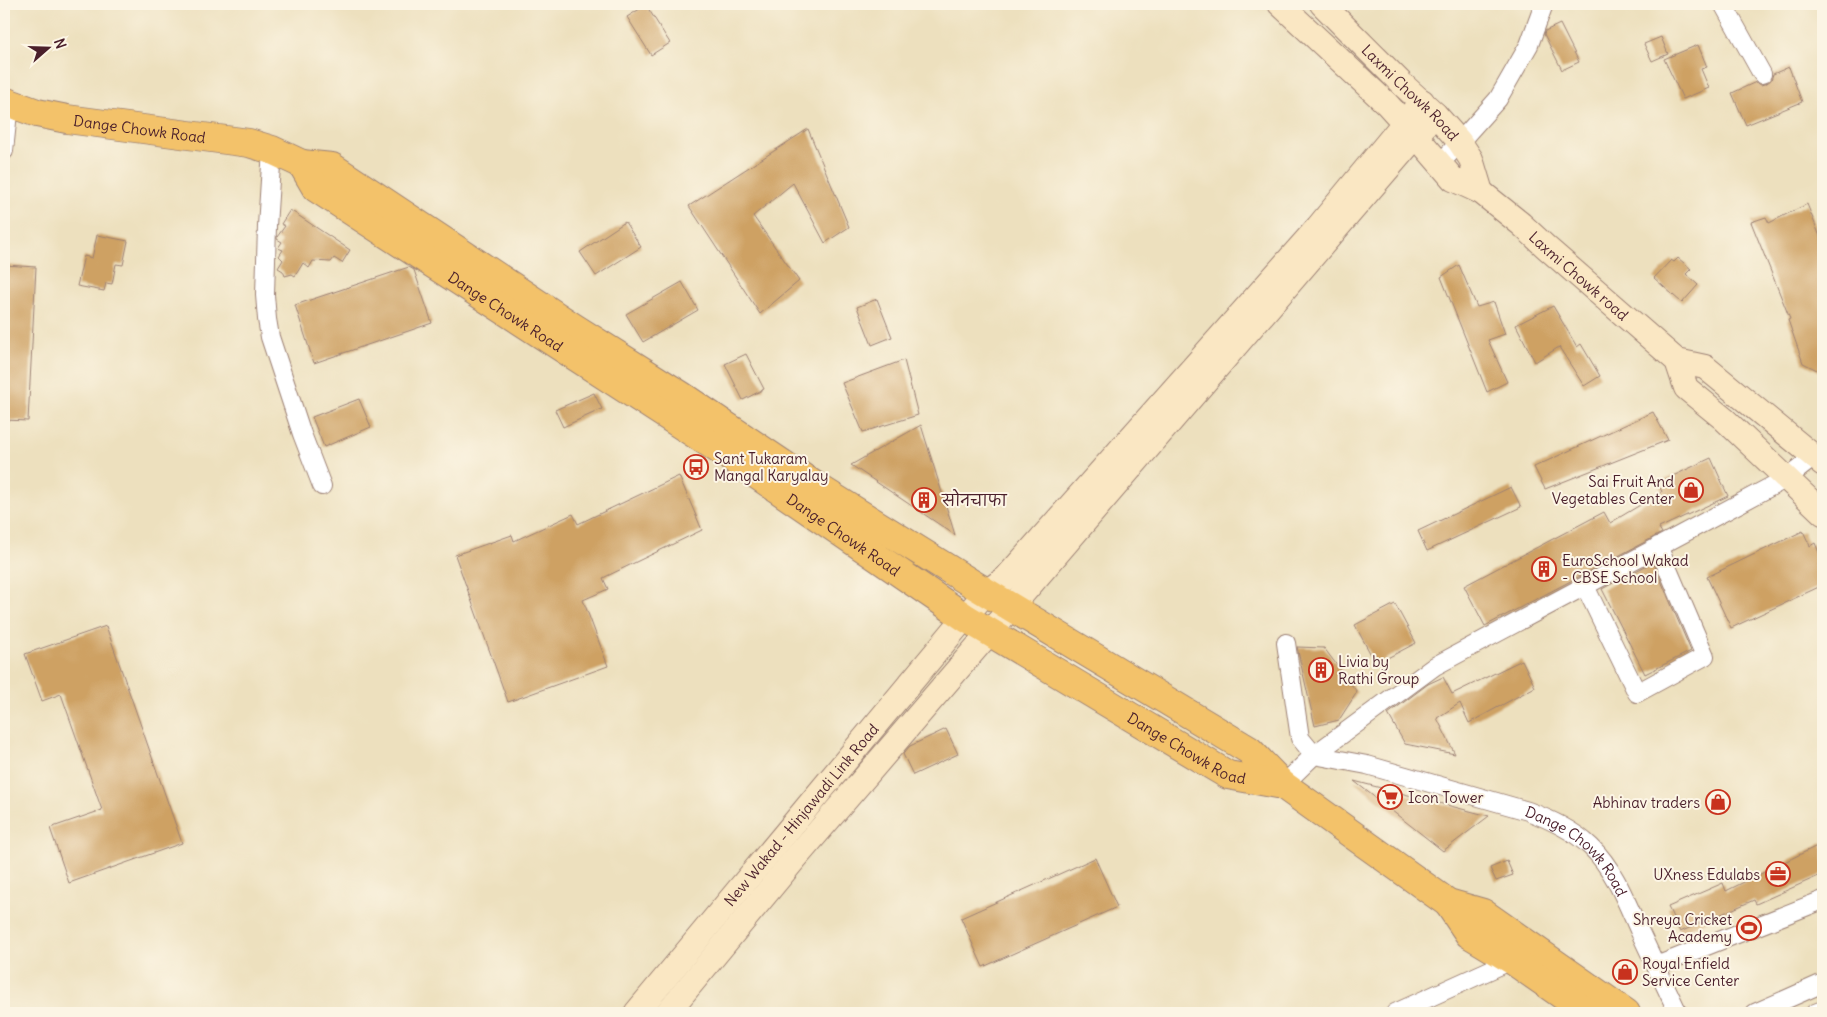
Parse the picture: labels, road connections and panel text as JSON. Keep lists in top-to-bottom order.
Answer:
{
  "streets": {
    "main road": [
      "Laxmi Chowk Road",
      "Dange Chowk Road",
      "Laxmi Chowk road",
      "New Wakad - Hinjawadi Link Road"
    ]
  },
  "crossings": [
    ["Laxmi Chowk Road", "Laxmi Chowk road"],
    ["Laxmi Chowk Road", "New Wakad - Hinjawadi Link Road"],
    ["Dange Chowk Road", "New Wakad - Hinjawadi Link Road"]
  ],
  "places": {
    "bus stop": ["Sant Tukaram Mangal Karyalay"],
    "shop": ["Sai Fruit And Vegetables Center", "Abhinav traders", "Royal Enfield Service Center"],
    "building": ["सोनचाफा", "EuroSchool Wakad - CBSE School", "Livia by Rathi Group"],
    "supermarket": ["Icon Tower"],
    "office": ["UXness Edulabs"],
    "sports": ["Shreya Cricket Academy"]
  },
  "north": "right"
}
